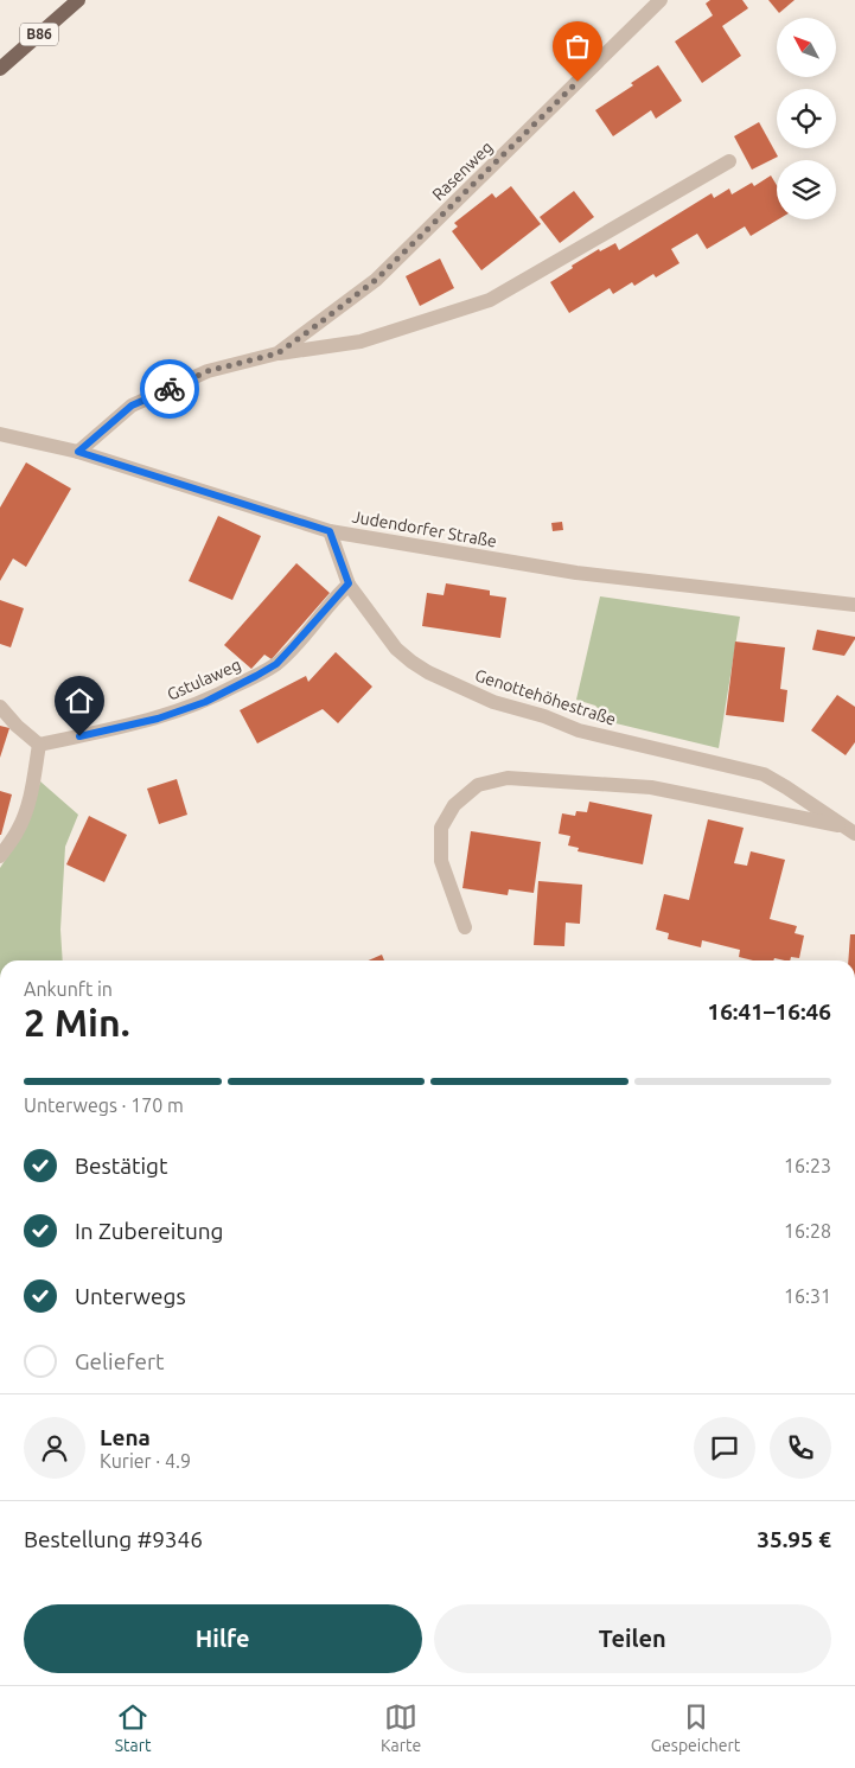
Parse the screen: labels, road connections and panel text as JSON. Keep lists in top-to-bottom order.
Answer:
{
  "streets": {
    "main road": ["B86"],
    "street": [
      "Rasenweg",
      "Judendorfer Straße",
      "Gstulaweg",
      "Genottehöhestraße"
    ]
  },
  "crossings": [
    ["Rasenweg", "Judendorfer Straße"],
    ["Judendorfer Straße", "Genottehöhestraße"],
    ["Gstulaweg", "Genottehöhestraße"]
  ],
  "north": "top left",
  "page": {
    "heading": ["2 Min.", "Ankunft in", "16:41–16:46"],
    "panel": [
      "Lena",
      "Kurier · 4.9",
      "Bestellung #9346",
      "35.95 €"
    ],
    "bar": "Unterwegs · 170 m",
    "list": [
      ["Bestätigt", "16:23"],
      ["In Zubereitung", "16:28"],
      ["Unterwegs", "16:31"],
      "Geliefert"
    ],
    "buttons": ["Hilfe", "Teilen"],
    "tabs": ["Start", "Karte", "Gespeichert"]
  }
}
